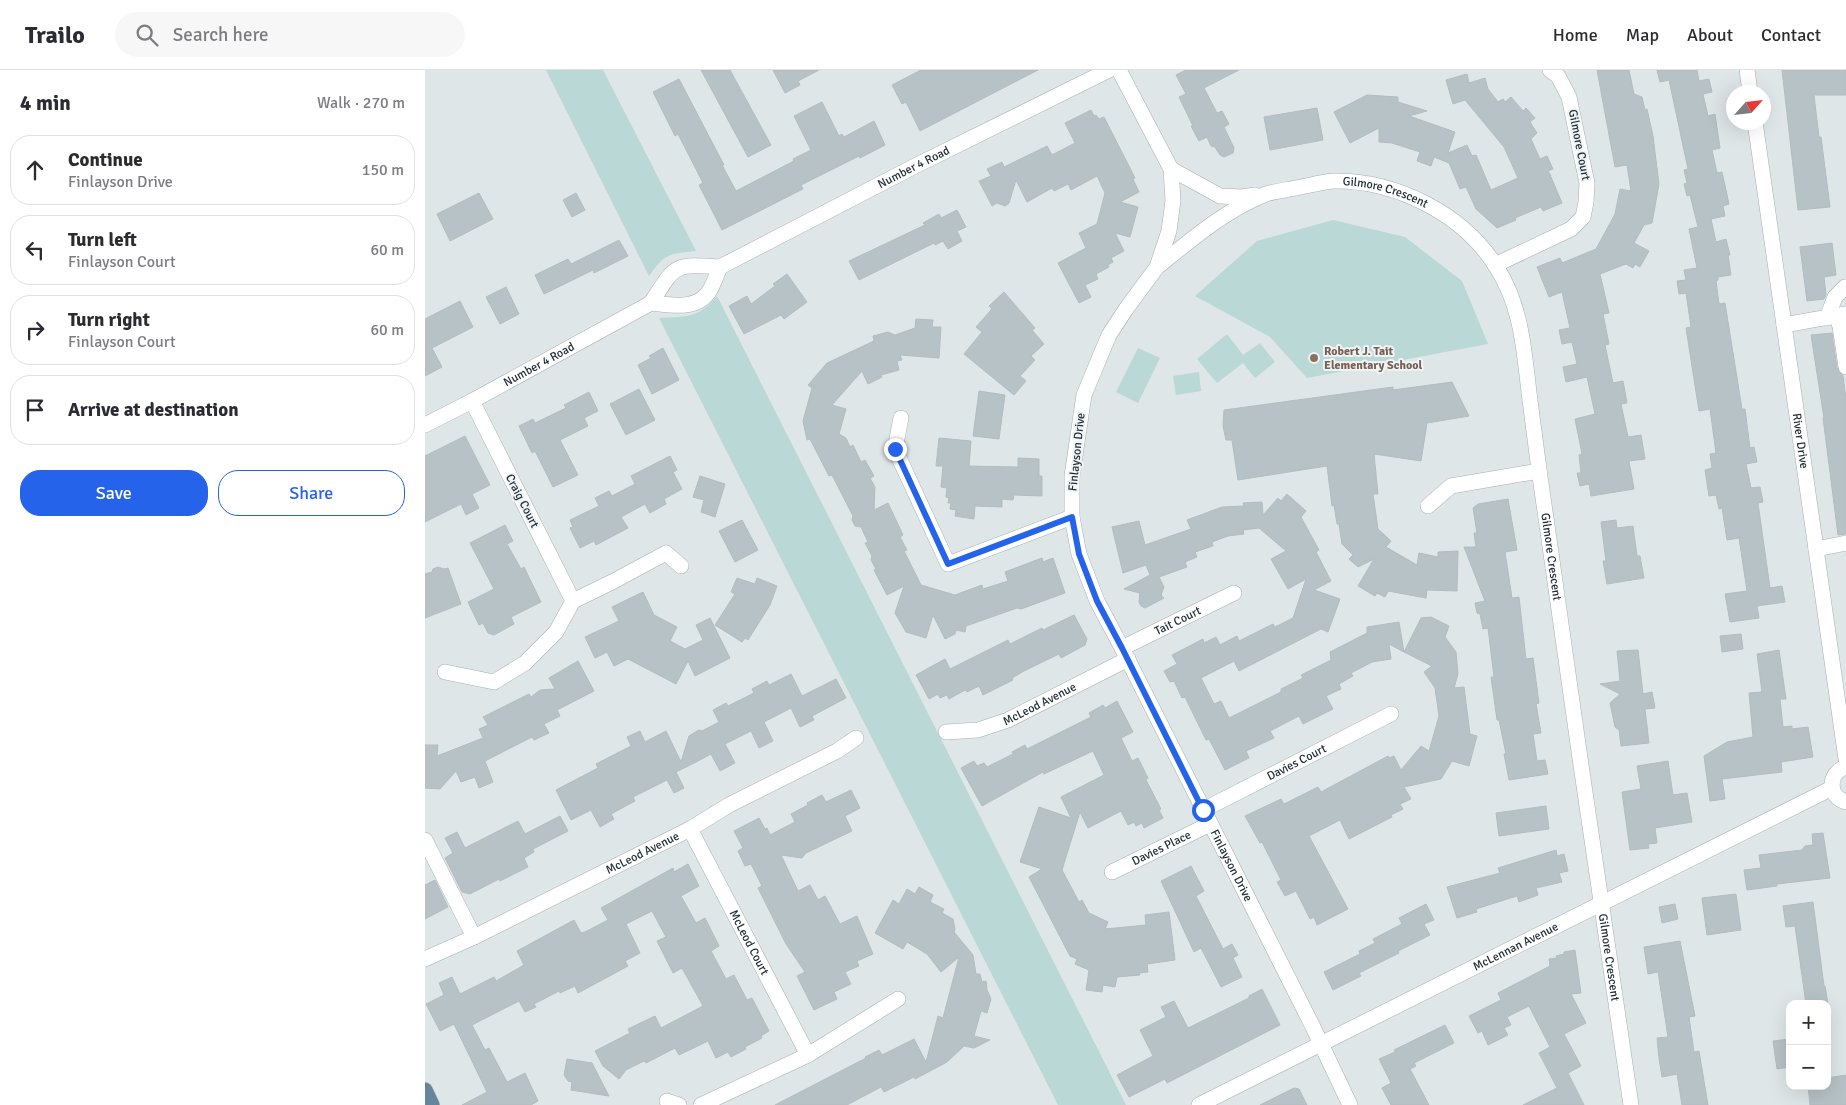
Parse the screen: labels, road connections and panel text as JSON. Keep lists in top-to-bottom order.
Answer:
{
  "streets": {
    "street": [
      "Gilmore Court",
      "Number 4 Road",
      "Gilmore Crescent",
      "River Drive",
      "Finlayson Drive",
      "Craig Court",
      "Tait Court",
      "McLeod Avenue",
      "Davies Court",
      "Davies Place",
      "McLeod Court",
      "McLennan Avenue"
    ]
  },
  "crossings": [
    ["Gilmore Court", "Gilmore Crescent"],
    ["Number 4 Road", "Craig Court"],
    ["Gilmore Crescent", "Finlayson Drive"],
    ["Gilmore Crescent", "McLennan Avenue"],
    ["Finlayson Drive", "Tait Court"],
    ["Finlayson Drive", "McLeod Avenue"],
    ["Finlayson Drive", "Davies Court"],
    ["Finlayson Drive", "Davies Place"],
    ["Finlayson Drive", "McLennan Avenue"],
    ["Tait Court", "McLeod Avenue"],
    ["McLeod Avenue", "McLeod Court"],
    ["Davies Court", "Davies Place"]
  ],
  "places": ["Robert J. Tait Elementary School"],
  "north": "top right",
  "page": {
    "header": "Trailo",
    "search": "Search here",
    "nav": [
      "Home",
      "Map",
      "About",
      "Contact"
    ],
    "heading": ["4 min", "Walk · 270 m"],
    "list": [
      ["Continue", "Finlayson Drive", "150 m"],
      ["Turn left", "Finlayson Court", "60 m"],
      ["Turn right", "Finlayson Court", "60 m"],
      "Arrive at destination"
    ],
    "buttons": ["Save", "Share"],
    "map_buttons": ["+", "−"]
  }
}
